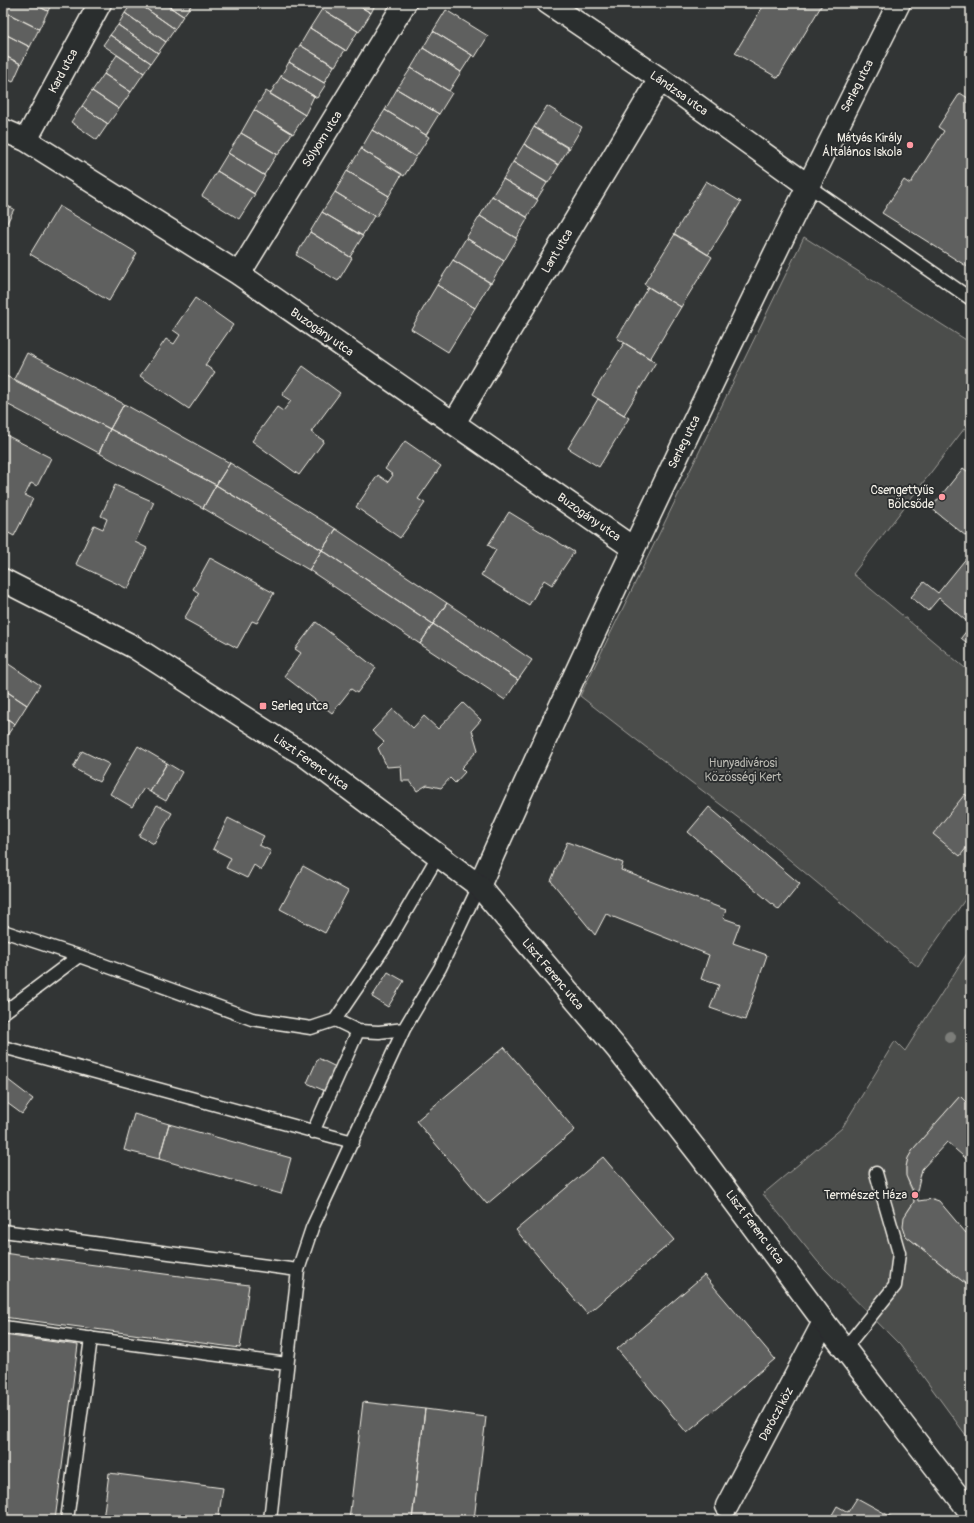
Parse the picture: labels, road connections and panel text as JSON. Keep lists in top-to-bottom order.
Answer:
{
  "streets": {
    "street": [
      "Kard utca",
      "Serleg utca",
      "Lándzsa utca",
      "Sólyom utca",
      "Lant utca",
      "Buzogány utca",
      "Liszt Ferenc utca",
      "Daróczi köz"
    ]
  },
  "crossings": [
    ["Kard utca", "Buzogány utca"],
    ["Serleg utca", "Lándzsa utca"],
    ["Serleg utca", "Buzogány utca"],
    ["Serleg utca", "Liszt Ferenc utca"],
    ["Lándzsa utca", "Lant utca"],
    ["Sólyom utca", "Buzogány utca"],
    ["Lant utca", "Buzogány utca"],
    ["Liszt Ferenc utca", "Daróczi köz"]
  ],
  "parks": ["Hunyadivárosi Közösségi Kert"],
  "places": {
    "other": ["Mátyás Király Általános Iskola", "Csengettyűs Bölcsőde", "Természet Háza"],
    "transit": ["Serleg utca"]
  }
}
